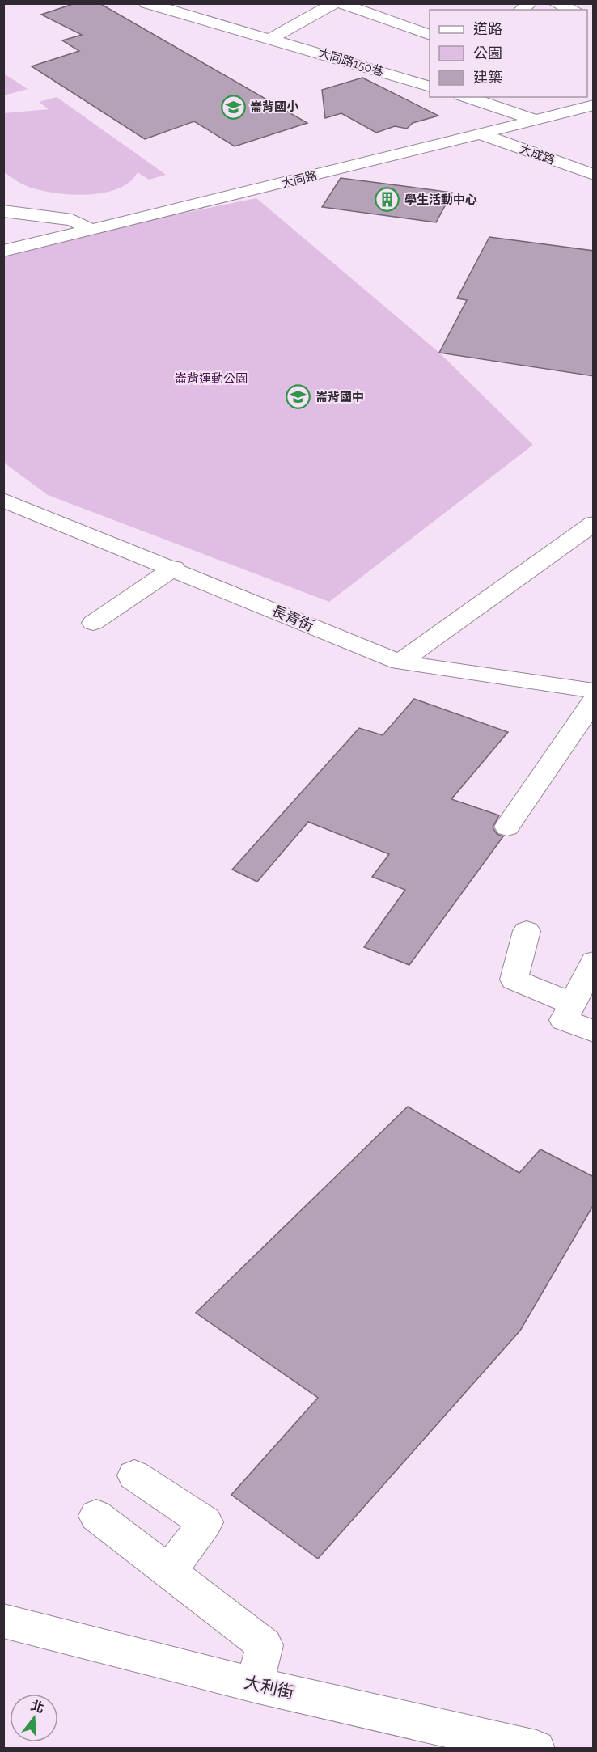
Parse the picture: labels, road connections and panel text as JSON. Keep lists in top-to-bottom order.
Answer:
{
  "streets": {
    "street": [
      "大同路150巷",
      "大成路",
      "大同路",
      "長青街",
      "大利街"
    ]
  },
  "crossings": [
    ["大成路", "大同路"]
  ],
  "parks": ["崙背運動公園"],
  "places": {
    "school or university": ["崙背國小", "崙背國中"],
    "building": ["學生活動中心"]
  },
  "legend": ["道路", "公園", "建築"],
  "north": "top"
}
